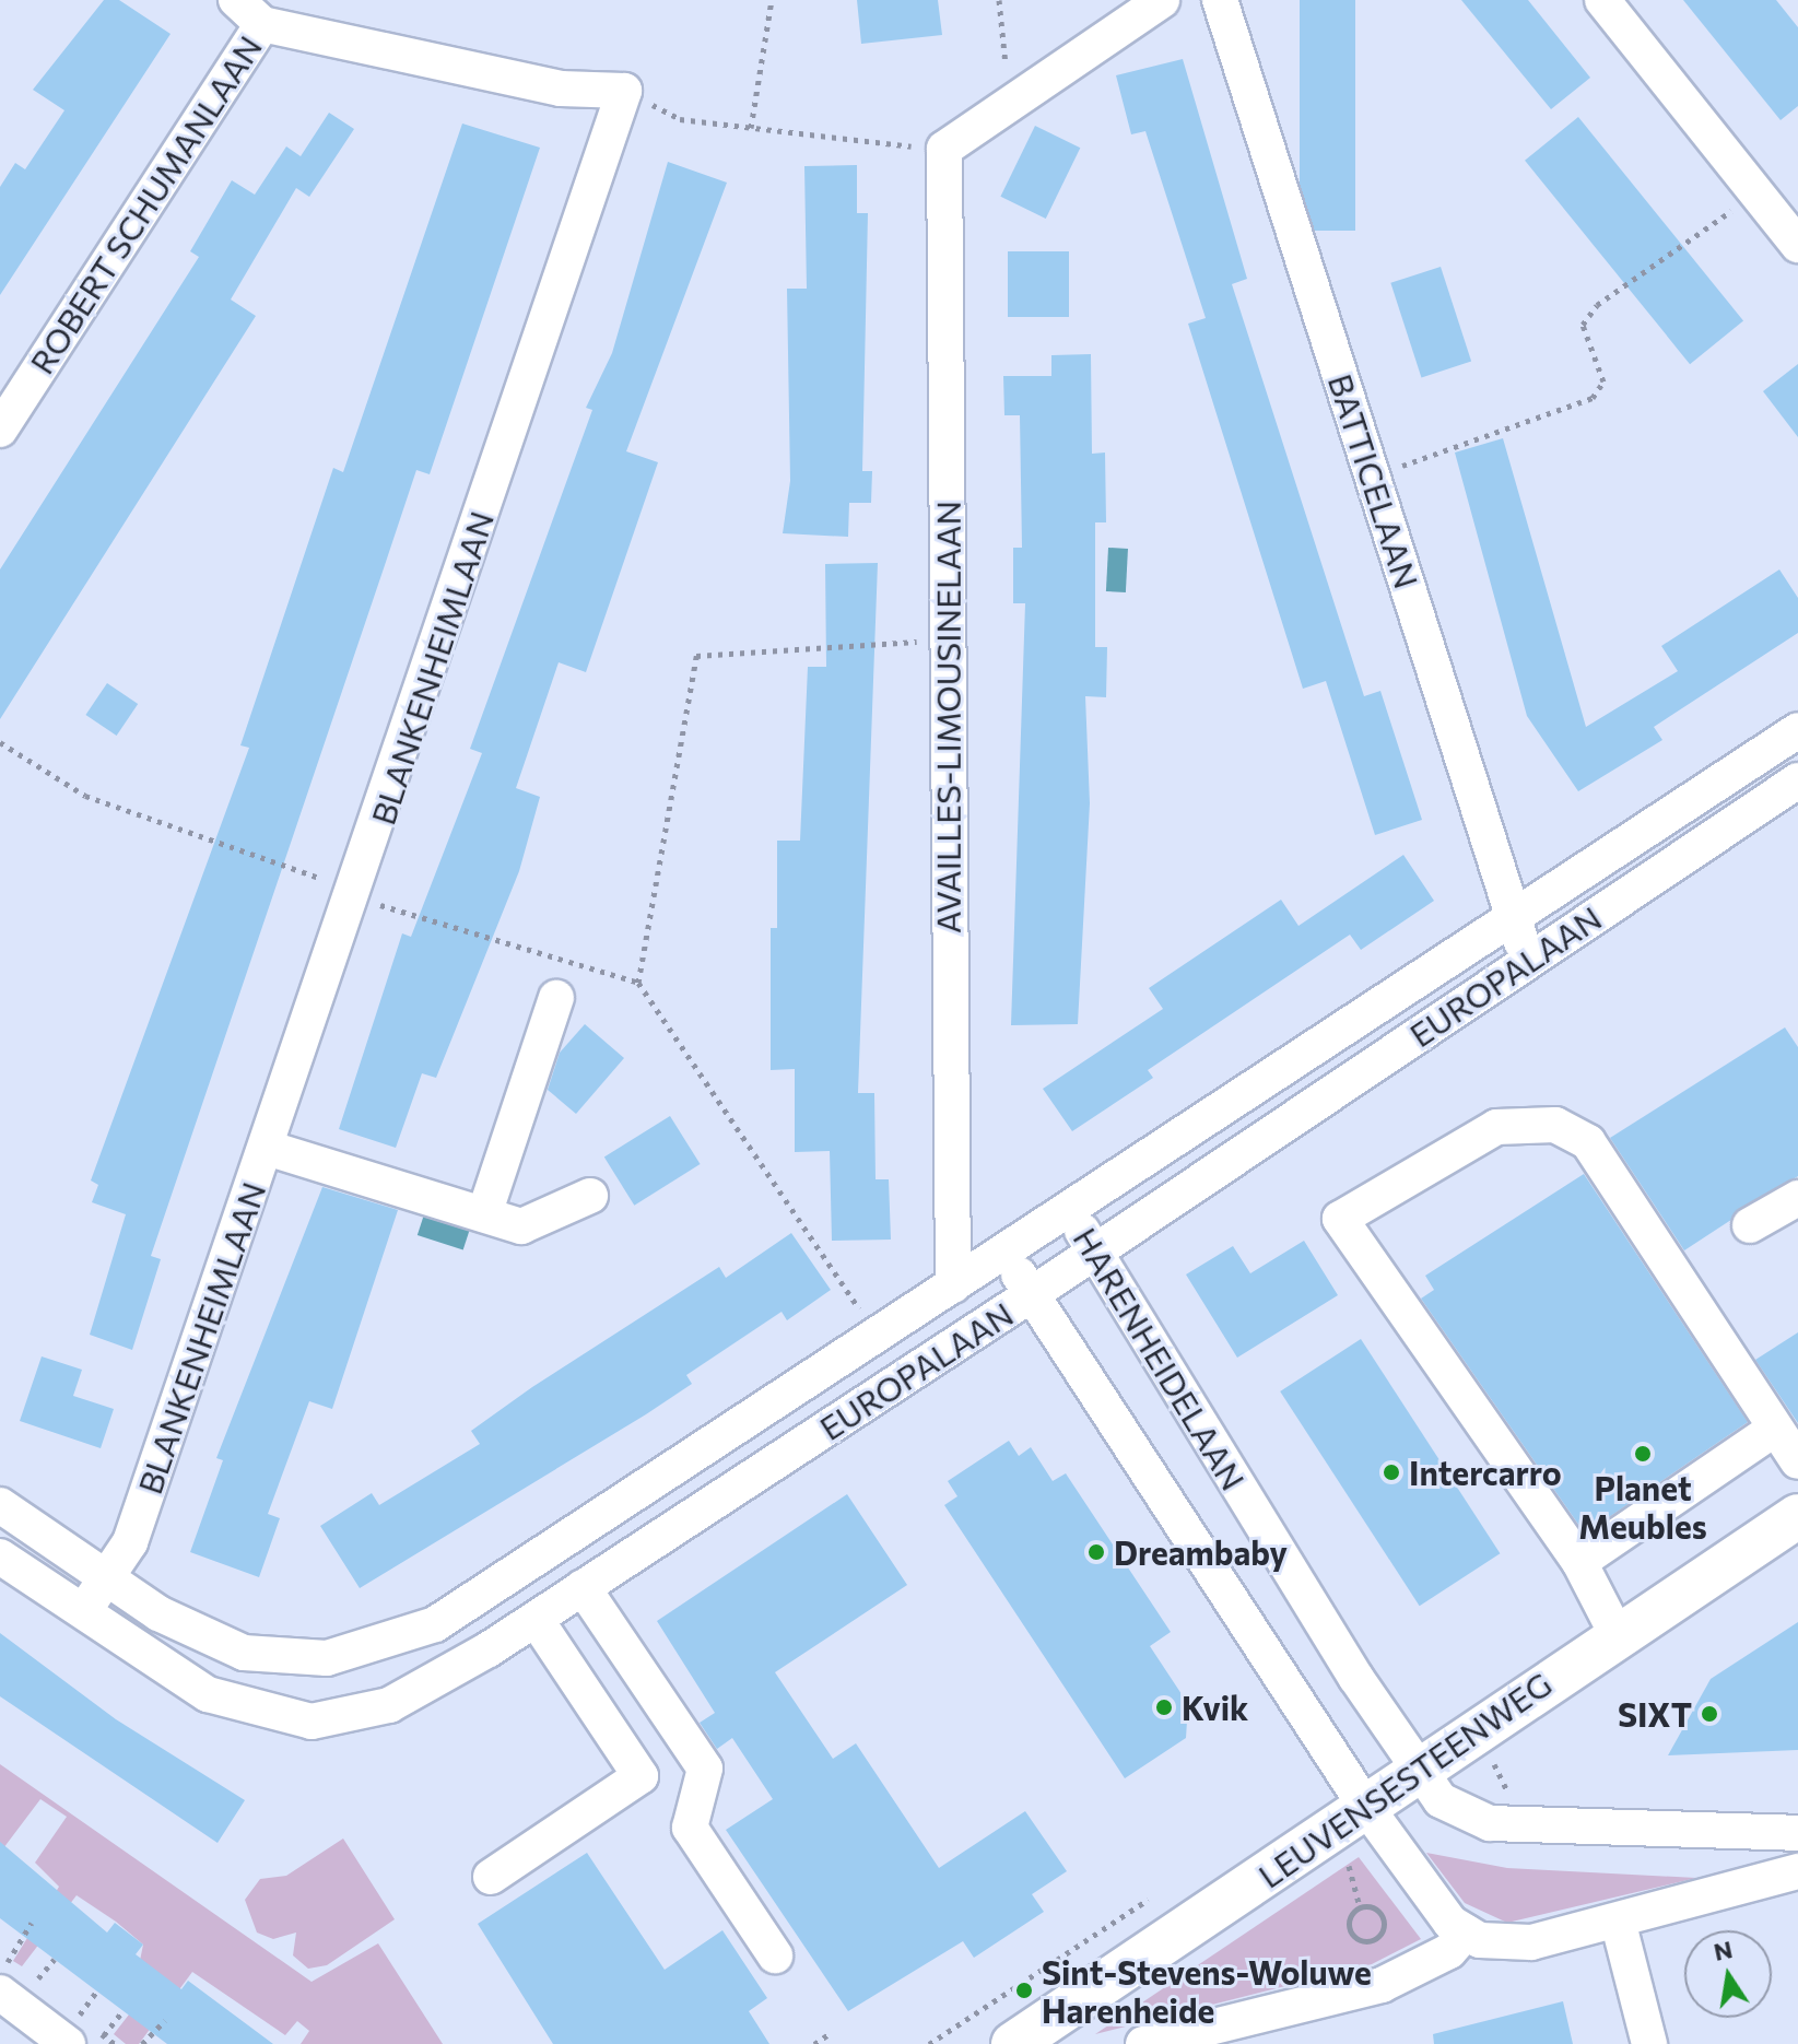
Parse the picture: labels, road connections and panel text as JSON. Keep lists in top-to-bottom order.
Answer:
{
  "streets": {
    "main road": ["LEUVENSESTEENWEG"],
    "street": [
      "ROBERT SCHUMANLAAN",
      "BATTICELAAN",
      "BLANKENHEIMLAAN",
      "AVAILLES-LIMOUSINELAAN",
      "EUROPALAAN",
      "HARENHEIDELAAN"
    ]
  },
  "crossings": [
    ["BATTICELAAN", "EUROPALAAN"],
    ["BLANKENHEIMLAAN", "EUROPALAAN"],
    ["AVAILLES-LIMOUSINELAAN", "EUROPALAAN"],
    ["EUROPALAAN", "HARENHEIDELAAN"],
    ["HARENHEIDELAAN", "LEUVENSESTEENWEG"]
  ],
  "places": [
    "Planet Meubles",
    "Intercarro",
    "Dreambaby",
    "Kvik",
    "SIXT",
    "Sint-Stevens-Woluwe Harenheide"
  ],
  "north": "top"
}
